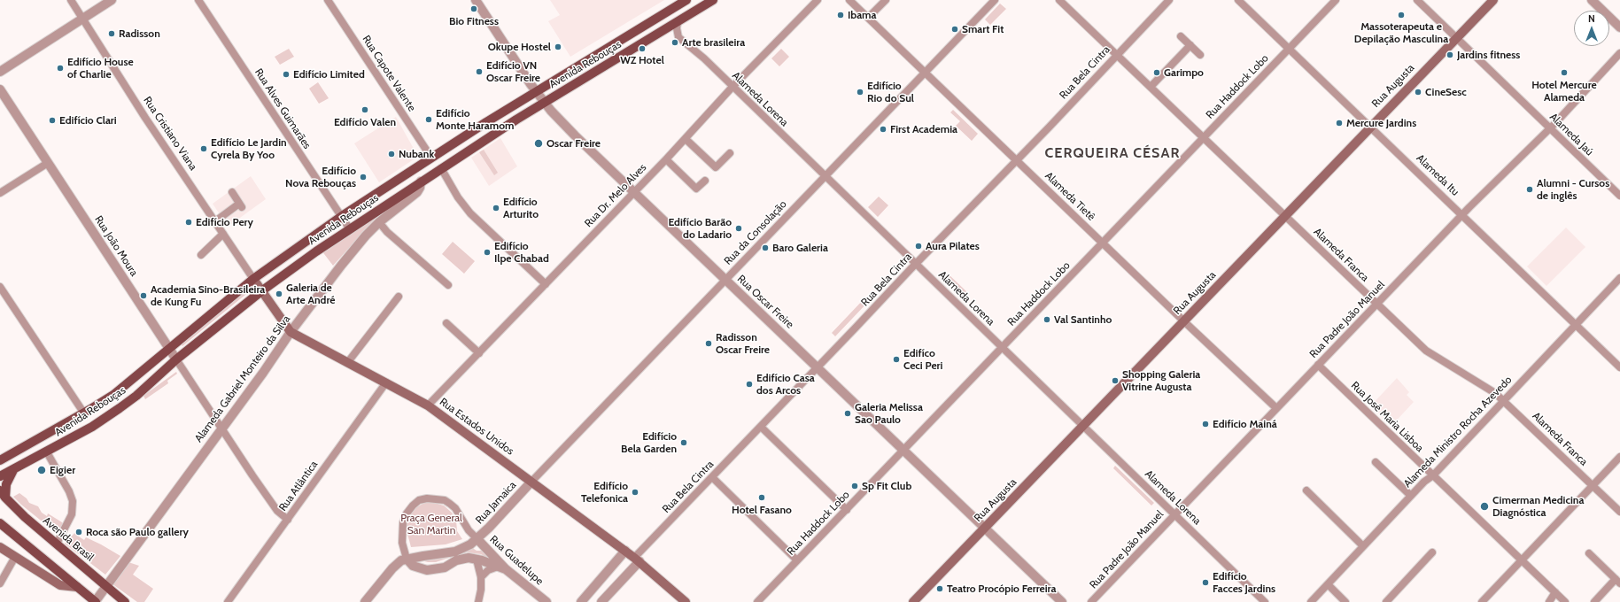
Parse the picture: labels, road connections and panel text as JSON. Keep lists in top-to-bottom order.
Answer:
{
  "streets": {
    "main road": [
      "Avenida Rebouças",
      "Rua Augusta",
      "Rua Estados Unidos",
      "Avenida Brasil"
    ],
    "street": [
      "Rua Bela Cintra",
      "Rua Capote Valente",
      "Rua Haddock Lobo",
      "Alameda Lorena",
      "Rua Alves Guimarães",
      "Rua Cristiano Viana",
      "Alameda Jaú",
      "Alameda Itu",
      "Rua Dr. Melo Alves",
      "Alameda Tietê",
      "Rua da Consolação",
      "Rua João Moura",
      "Alameda Franca",
      "Rua Oscar Freire",
      "Rua Padre João Manuel",
      "Alameda Gabriel Monteiro da Silva",
      "Rua José Maria Lisboa",
      "Alameda Ministro Rocha Azevedo",
      "Rua Atlântica",
      "Rua Jamaica",
      "Rua Guadelupe"
    ]
  },
  "crossings": [
    ["Avenida Rebouças", "Rua Capote Valente"],
    ["Avenida Rebouças", "Alameda Lorena"],
    ["Avenida Rebouças", "Rua Alves Guimarães"],
    ["Avenida Rebouças", "Rua Cristiano Viana"],
    ["Avenida Rebouças", "Rua João Moura"],
    ["Avenida Rebouças", "Rua Oscar Freire"],
    ["Avenida Rebouças", "Alameda Gabriel Monteiro da Silva"],
    ["Avenida Rebouças", "Rua Estados Unidos"],
    ["Rua Bela Cintra", "Alameda Lorena"],
    ["Rua Bela Cintra", "Alameda Tietê"],
    ["Rua Bela Cintra", "Alameda Franca"],
    ["Rua Bela Cintra", "Rua Oscar Freire"],
    ["Rua Bela Cintra", "Rua Estados Unidos"],
    ["Rua Augusta", "Alameda Lorena"],
    ["Rua Augusta", "Alameda Jaú"],
    ["Rua Augusta", "Alameda Itu"],
    ["Rua Augusta", "Alameda Tietê"],
    ["Rua Augusta", "Alameda Franca"],
    ["Rua Augusta", "Rua Oscar Freire"],
    ["Rua Haddock Lobo", "Alameda Lorena"],
    ["Rua Haddock Lobo", "Alameda Itu"],
    ["Rua Haddock Lobo", "Alameda Tietê"],
    ["Rua Haddock Lobo", "Alameda Franca"],
    ["Rua Haddock Lobo", "Rua Oscar Freire"],
    ["Alameda Lorena", "Rua Dr. Melo Alves"],
    ["Alameda Lorena", "Rua da Consolação"],
    ["Alameda Lorena", "Rua Padre João Manuel"],
    ["Rua Cristiano Viana", "Rua Estados Unidos"],
    ["Alameda Jaú", "Rua Padre João Manuel"],
    ["Alameda Itu", "Rua Padre João Manuel"],
    ["Alameda Itu", "Alameda Ministro Rocha Azevedo"],
    ["Rua Dr. Melo Alves", "Rua Oscar Freire"],
    ["Rua Dr. Melo Alves", "Rua Estados Unidos"],
    ["Alameda Tietê", "Rua da Consolação"],
    ["Alameda Tietê", "Rua Padre João Manuel"],
    ["Rua da Consolação", "Rua Oscar Freire"],
    ["Rua da Consolação", "Rua Estados Unidos"],
    ["Rua da Consolação", "Rua Jamaica"],
    ["Rua João Moura", "Alameda Gabriel Monteiro da Silva"],
    ["Rua João Moura", "Rua Atlântica"],
    ["Alameda Franca", "Rua Padre João Manuel"],
    ["Alameda Franca", "Alameda Ministro Rocha Azevedo"],
    ["Rua Padre João Manuel", "Rua José Maria Lisboa"],
    ["Alameda Gabriel Monteiro da Silva", "Rua Estados Unidos"],
    ["Alameda Gabriel Monteiro da Silva", "Avenida Brasil"],
    ["Rua José Maria Lisboa", "Alameda Ministro Rocha Azevedo"],
    ["Rua Estados Unidos", "Rua Atlântica"],
    ["Rua Estados Unidos", "Rua Jamaica"],
    ["Rua Jamaica", "Rua Guadelupe"]
  ],
  "districts": ["CERQUEIRA CÉSAR"],
  "parks": ["Praça General San Martin"],
  "places": [
    "Bio Fitness",
    "Ibama",
    "Massoterapeuta e Depilação Masculina",
    "Smart Fit",
    "Radisson",
    "Arte brasileira",
    "Okupe Hostel",
    "WZ Hotel",
    "Jardins fitness",
    "Edifício House of Charlie",
    "Edifício VN Oscar Freire",
    "Garimpo",
    "Hotel Mercure Alameda",
    "Edifício Limited",
    "Edifício Rio do Sul",
    "CineSesc",
    "Edifício Valen",
    "Edifício Monte Haramom",
    "Edifício Clari",
    "Mercure Jardins",
    "First Academia",
    "Oscar Freire",
    "Edifício Le Jardin Cyrela By Yoo",
    "Nubank",
    "Edifício Nova Rebouças",
    "Alumni - Cursos de inglês",
    "Edifício Arturito",
    "Edifício Pery",
    "Edifício Barão do Ladario",
    "Aura Pilates",
    "Baro Galeria",
    "Edifício Ilpe Chabad",
    "Galeria de Arte André",
    "Academia Sino-Brasileira de Kung Fu",
    "Val Santinho",
    "Radisson Oscar Freire",
    "Edifíco Ceci Peri",
    "Shopping Galeria Vitrine Augusta",
    "Edifício Casa dos Arcos",
    "Galeria Melissa Sao Paulo",
    "Edifício Mainá",
    "Edifício Bela Garden",
    "Eigier",
    "Sp Fit Club",
    "Edifício Telefonica",
    "Hotel Fasano",
    "Cimerman Medicina Diagnóstica",
    "Roca são Paulo gallery",
    "Edifício Facces Jardins",
    "Teatro Procópio Ferreira"
  ],
  "north": "top"
}
